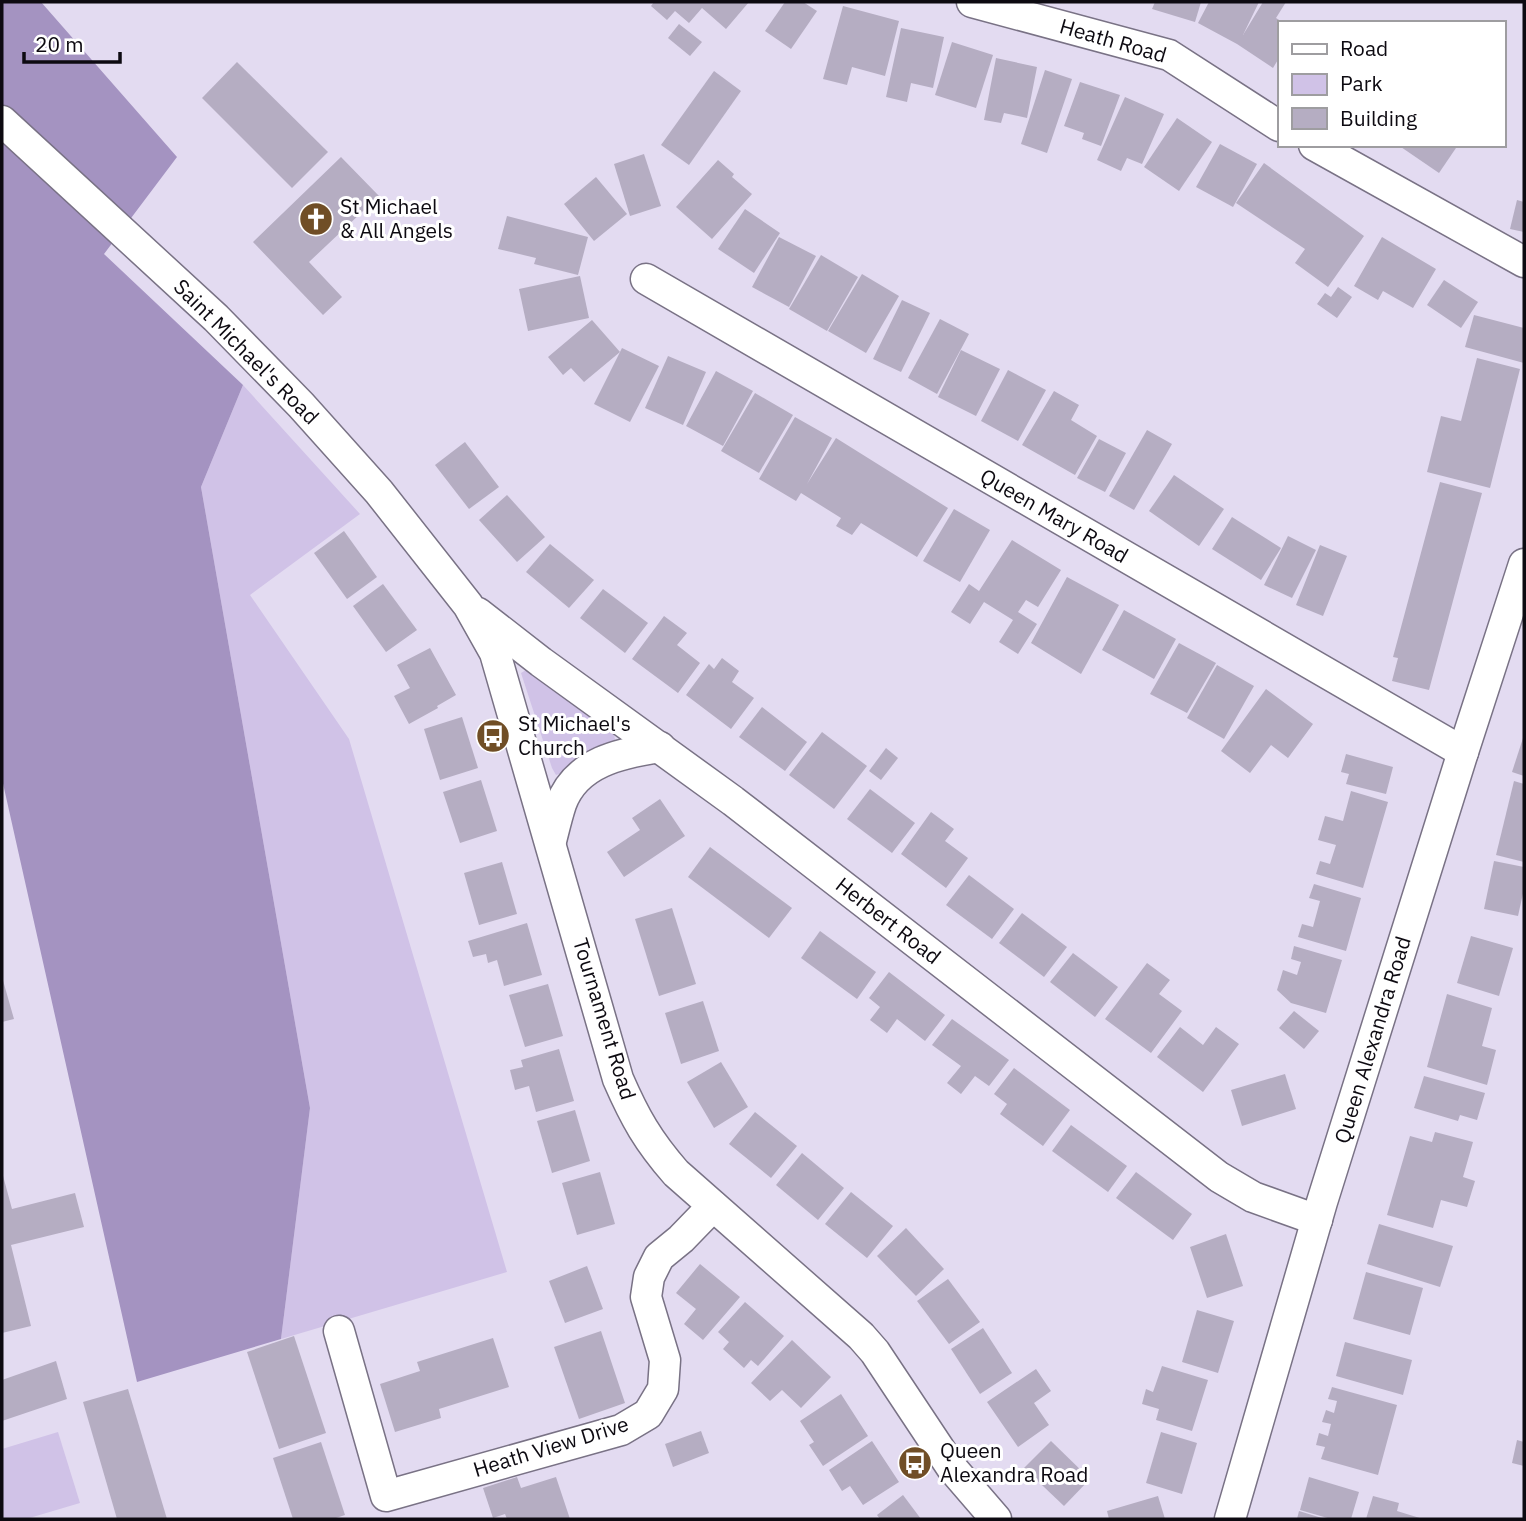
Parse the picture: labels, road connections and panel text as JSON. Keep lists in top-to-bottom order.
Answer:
{
  "streets": {
    "street": [
      "Heath Road",
      "Saint Michael's Road",
      "Queen Mary Road",
      "Herbert Road",
      "Tournament Road",
      "Queen Alexandra Road",
      "Heath View Drive"
    ]
  },
  "crossings": [
    ["Saint Michael's Road", "Herbert Road"],
    ["Saint Michael's Road", "Tournament Road"],
    ["Queen Mary Road", "Queen Alexandra Road"],
    ["Herbert Road", "Tournament Road"],
    ["Herbert Road", "Queen Alexandra Road"],
    ["Tournament Road", "Heath View Drive"]
  ],
  "places": {
    "church": ["St Michael & All Angels"],
    "bus stop": ["St Michael's Church", "Queen Alexandra Road"]
  },
  "legend": ["Road", "Park", "Building"],
  "scale_bar": "20 m"
}
